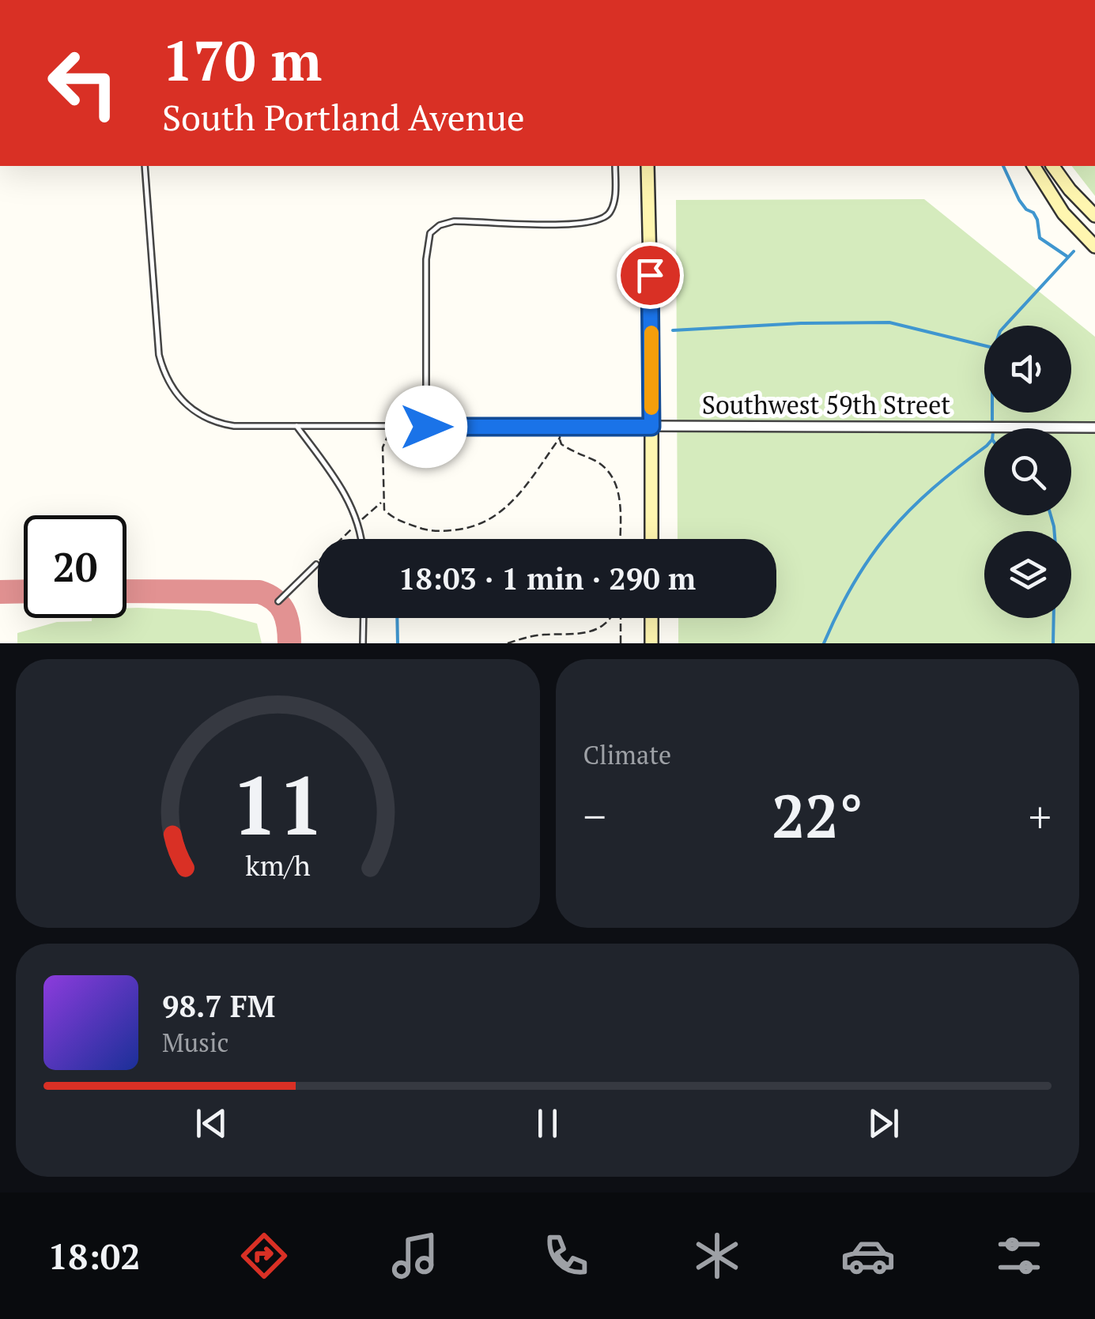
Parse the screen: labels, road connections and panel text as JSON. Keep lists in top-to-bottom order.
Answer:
{
  "streets": {
    "street": ["Southwest 59th Street"]
  },
  "page": {
    "turn": ["170 m", "South Portland Avenue"],
    "limit": "20",
    "trip": "18:03 · 1 min · 290 m",
    "tile": "Climate",
    "heat": ["−", "22°", "+"],
    "song": ["98.7 FM", "Music"],
    "tabs": "18:02",
    "gauge": ["11", "km/h"]
  }
}
